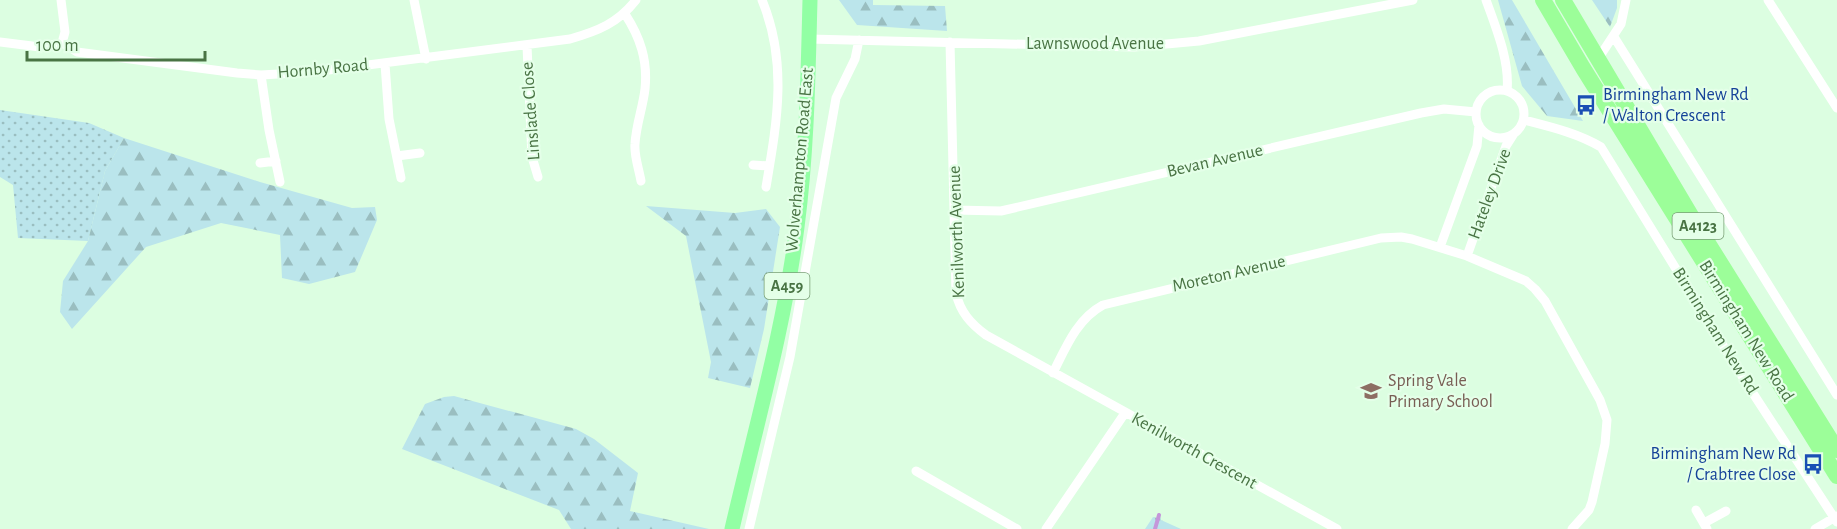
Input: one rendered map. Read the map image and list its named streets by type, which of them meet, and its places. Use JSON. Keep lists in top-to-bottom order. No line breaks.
{"streets":{"highway":["A4123","Birmingham New Road"],"main road":["Wolverhampton Road East","A459"],"street":["Lawnswood Avenue","Hornby Road","Linslade Close","Bevan Avenue","Hateley Drive","Kenilworth Avenue","Moreton Avenue","Birmingham New Rd","Kenilworth Crescent"]},"crossings":[["Lawnswood Avenue","Wolverhampton Road East"],["Lawnswood Avenue","Kenilworth Avenue"],["Hornby Road","Linslade Close"],["Bevan Avenue","Hateley Drive"],["Bevan Avenue","Kenilworth Avenue"],["Bevan Avenue","Birmingham New Rd"],["Hateley Drive","Moreton Avenue"],["Hateley Drive","Birmingham New Rd"],["Kenilworth Avenue","Moreton Avenue"],["Kenilworth Avenue","Kenilworth Crescent"],["Moreton Avenue","Kenilworth Crescent"]],"places":{"bus stop":["Birmingham New Rd / Walton Crescent","Birmingham New Rd / Crabtree Close"],"school or university":["Spring Vale Primary School"]},"scale_bar":"100 m"}
